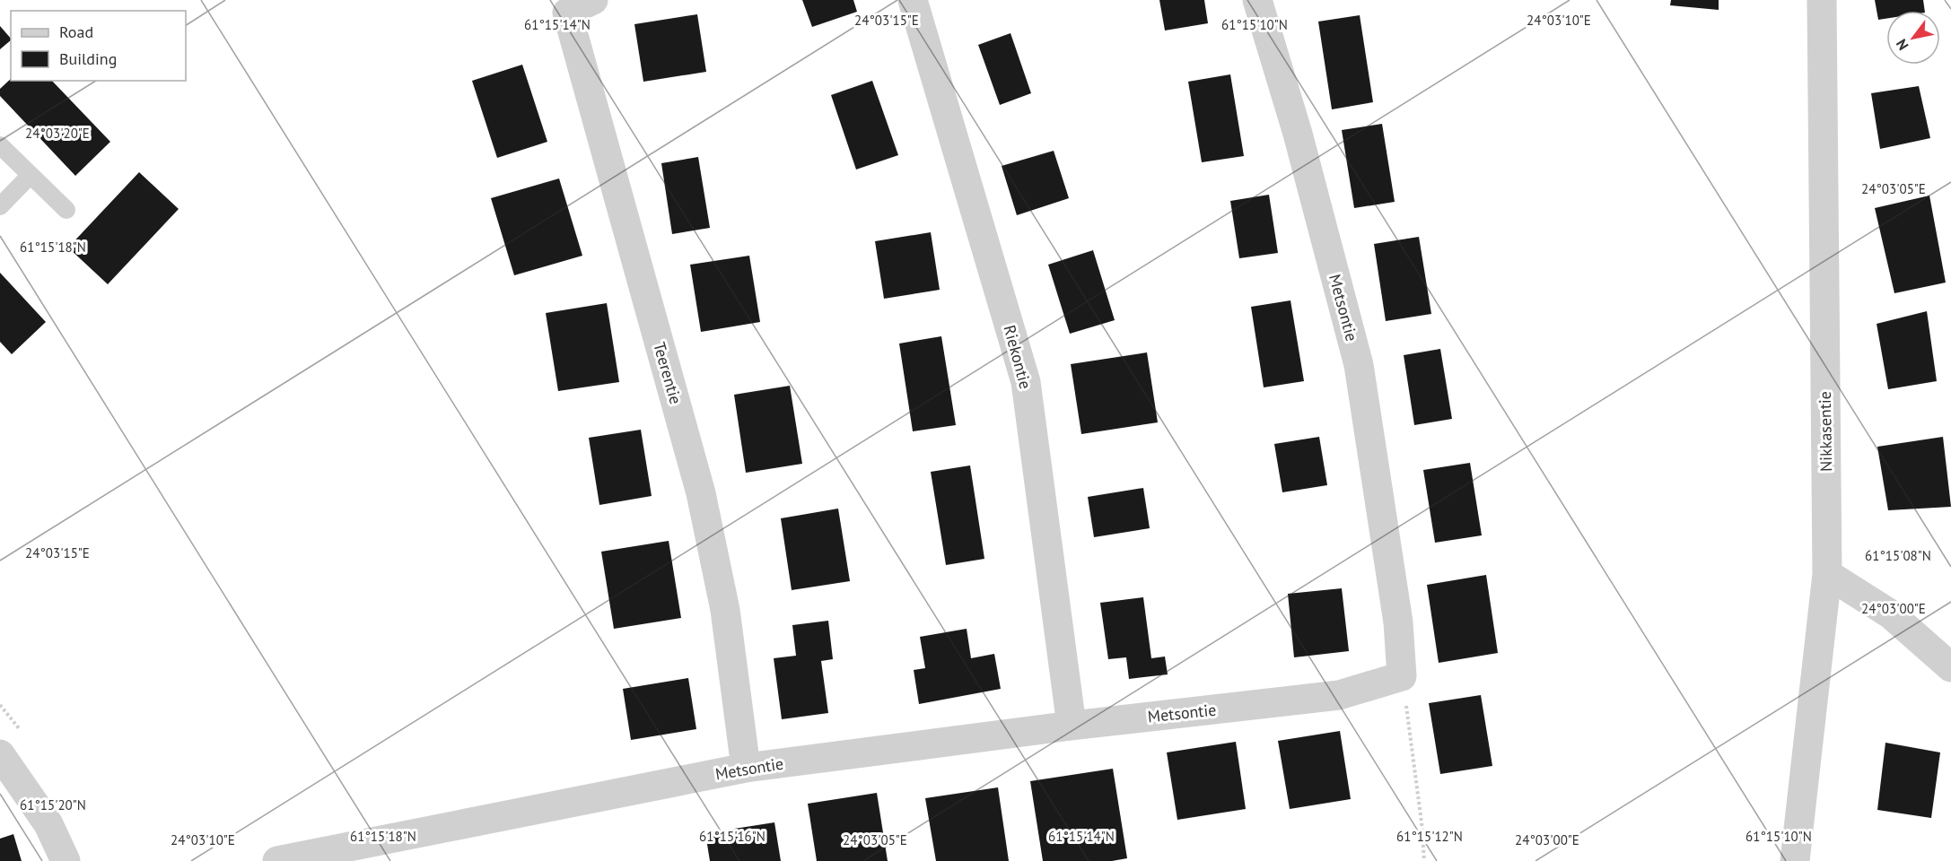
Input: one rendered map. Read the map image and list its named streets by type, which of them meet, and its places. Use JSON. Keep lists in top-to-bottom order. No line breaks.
{"streets":{"street":["Metsontie","Riekontie","Teerentie","Nikkasentie"]},"crossings":[["Metsontie","Riekontie"],["Metsontie","Teerentie"]],"legend":["Road","Building"],"north":"bottom left","coordinates":["24°03'15\"E","24°03'10\"E","61°15'14\"N","61°15'10\"N","24°03'20\"E","24°03'05\"E","61°15'18\"N","61°15'08\"N","24°03'00\"E","61°15'20\"N","61°15'16\"N","61°15'12\"N"]}
